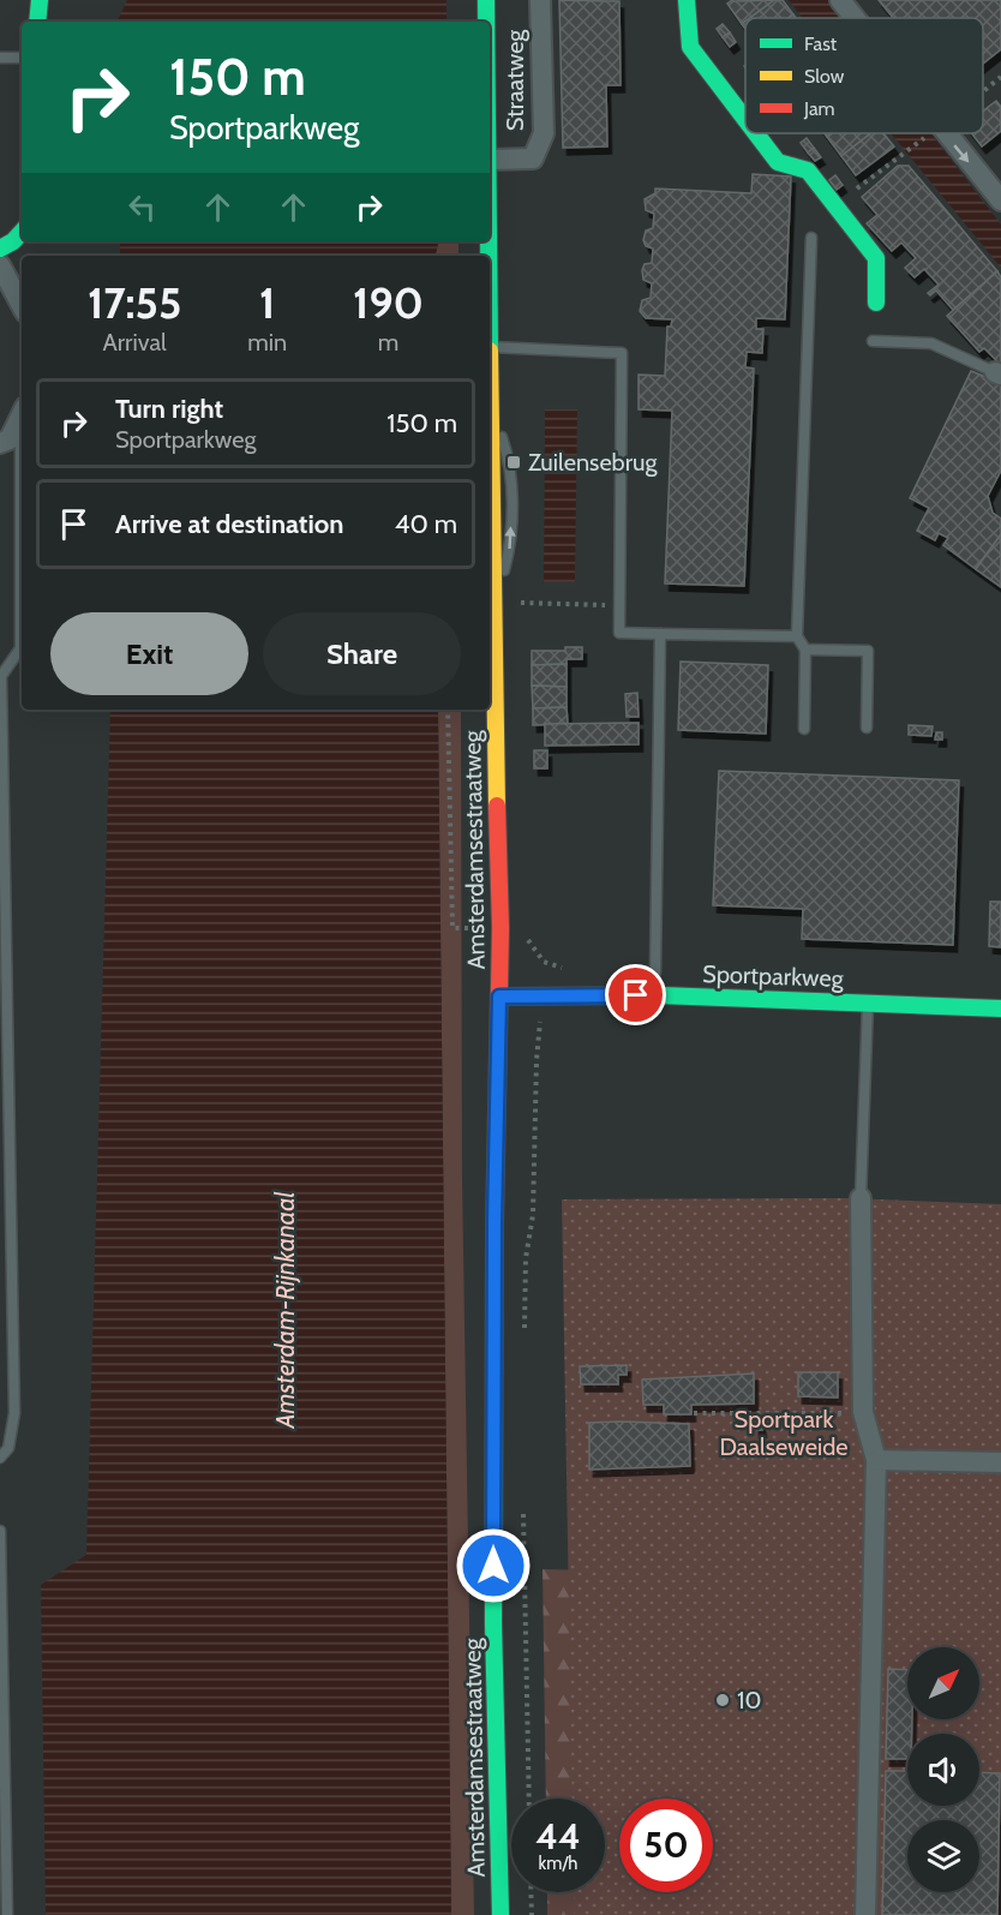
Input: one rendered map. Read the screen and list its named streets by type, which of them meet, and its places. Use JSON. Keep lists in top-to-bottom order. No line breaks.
{"streets":{"main road":["Straatweg","Amsterdamsestraatweg","Sportparkweg"]},"crossings":[["Straatweg","Amsterdamsestraatweg"],["Amsterdamsestraatweg","Sportparkweg"]],"water":["Amsterdam-Rijnkanaal"],"parks":["Sportpark Daalseweide"],"places":{"transit":["Zuilensebrug"],"other":["10"]},"legend":["Fast","Slow","Jam"],"north":"top right","page":{"turn":["150 m","Sportparkweg"],"eta":["17:55","Arrival","1","min","190","m"],"list":[{"name":"Turn right","note":"Sportparkweg","value":"150 m"},{"name":"Arrive at destination","value":"40 m"}],"buttons":["Exit","Share"],"speed":"44 km/h","limit":"50"}}
